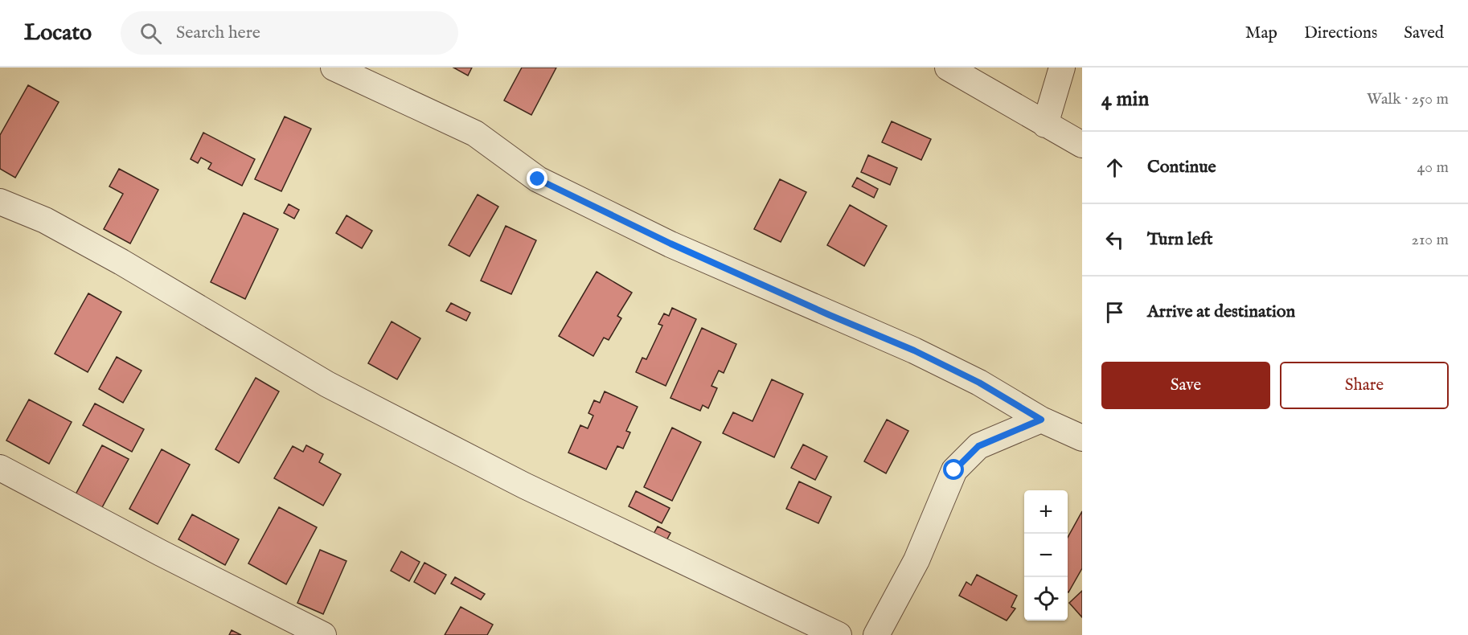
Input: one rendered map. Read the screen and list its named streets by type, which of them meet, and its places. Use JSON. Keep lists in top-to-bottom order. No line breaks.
{"page":{"header":"Locato","search":"Search here","nav":["Map","Directions","Saved"],"heading":["4 min","Walk · 250 m"],"list":[["Continue","40 m"],["Turn left","210 m"],"Arrive at destination"],"buttons":["Save","Share"],"map_buttons":["+","−"]}}
